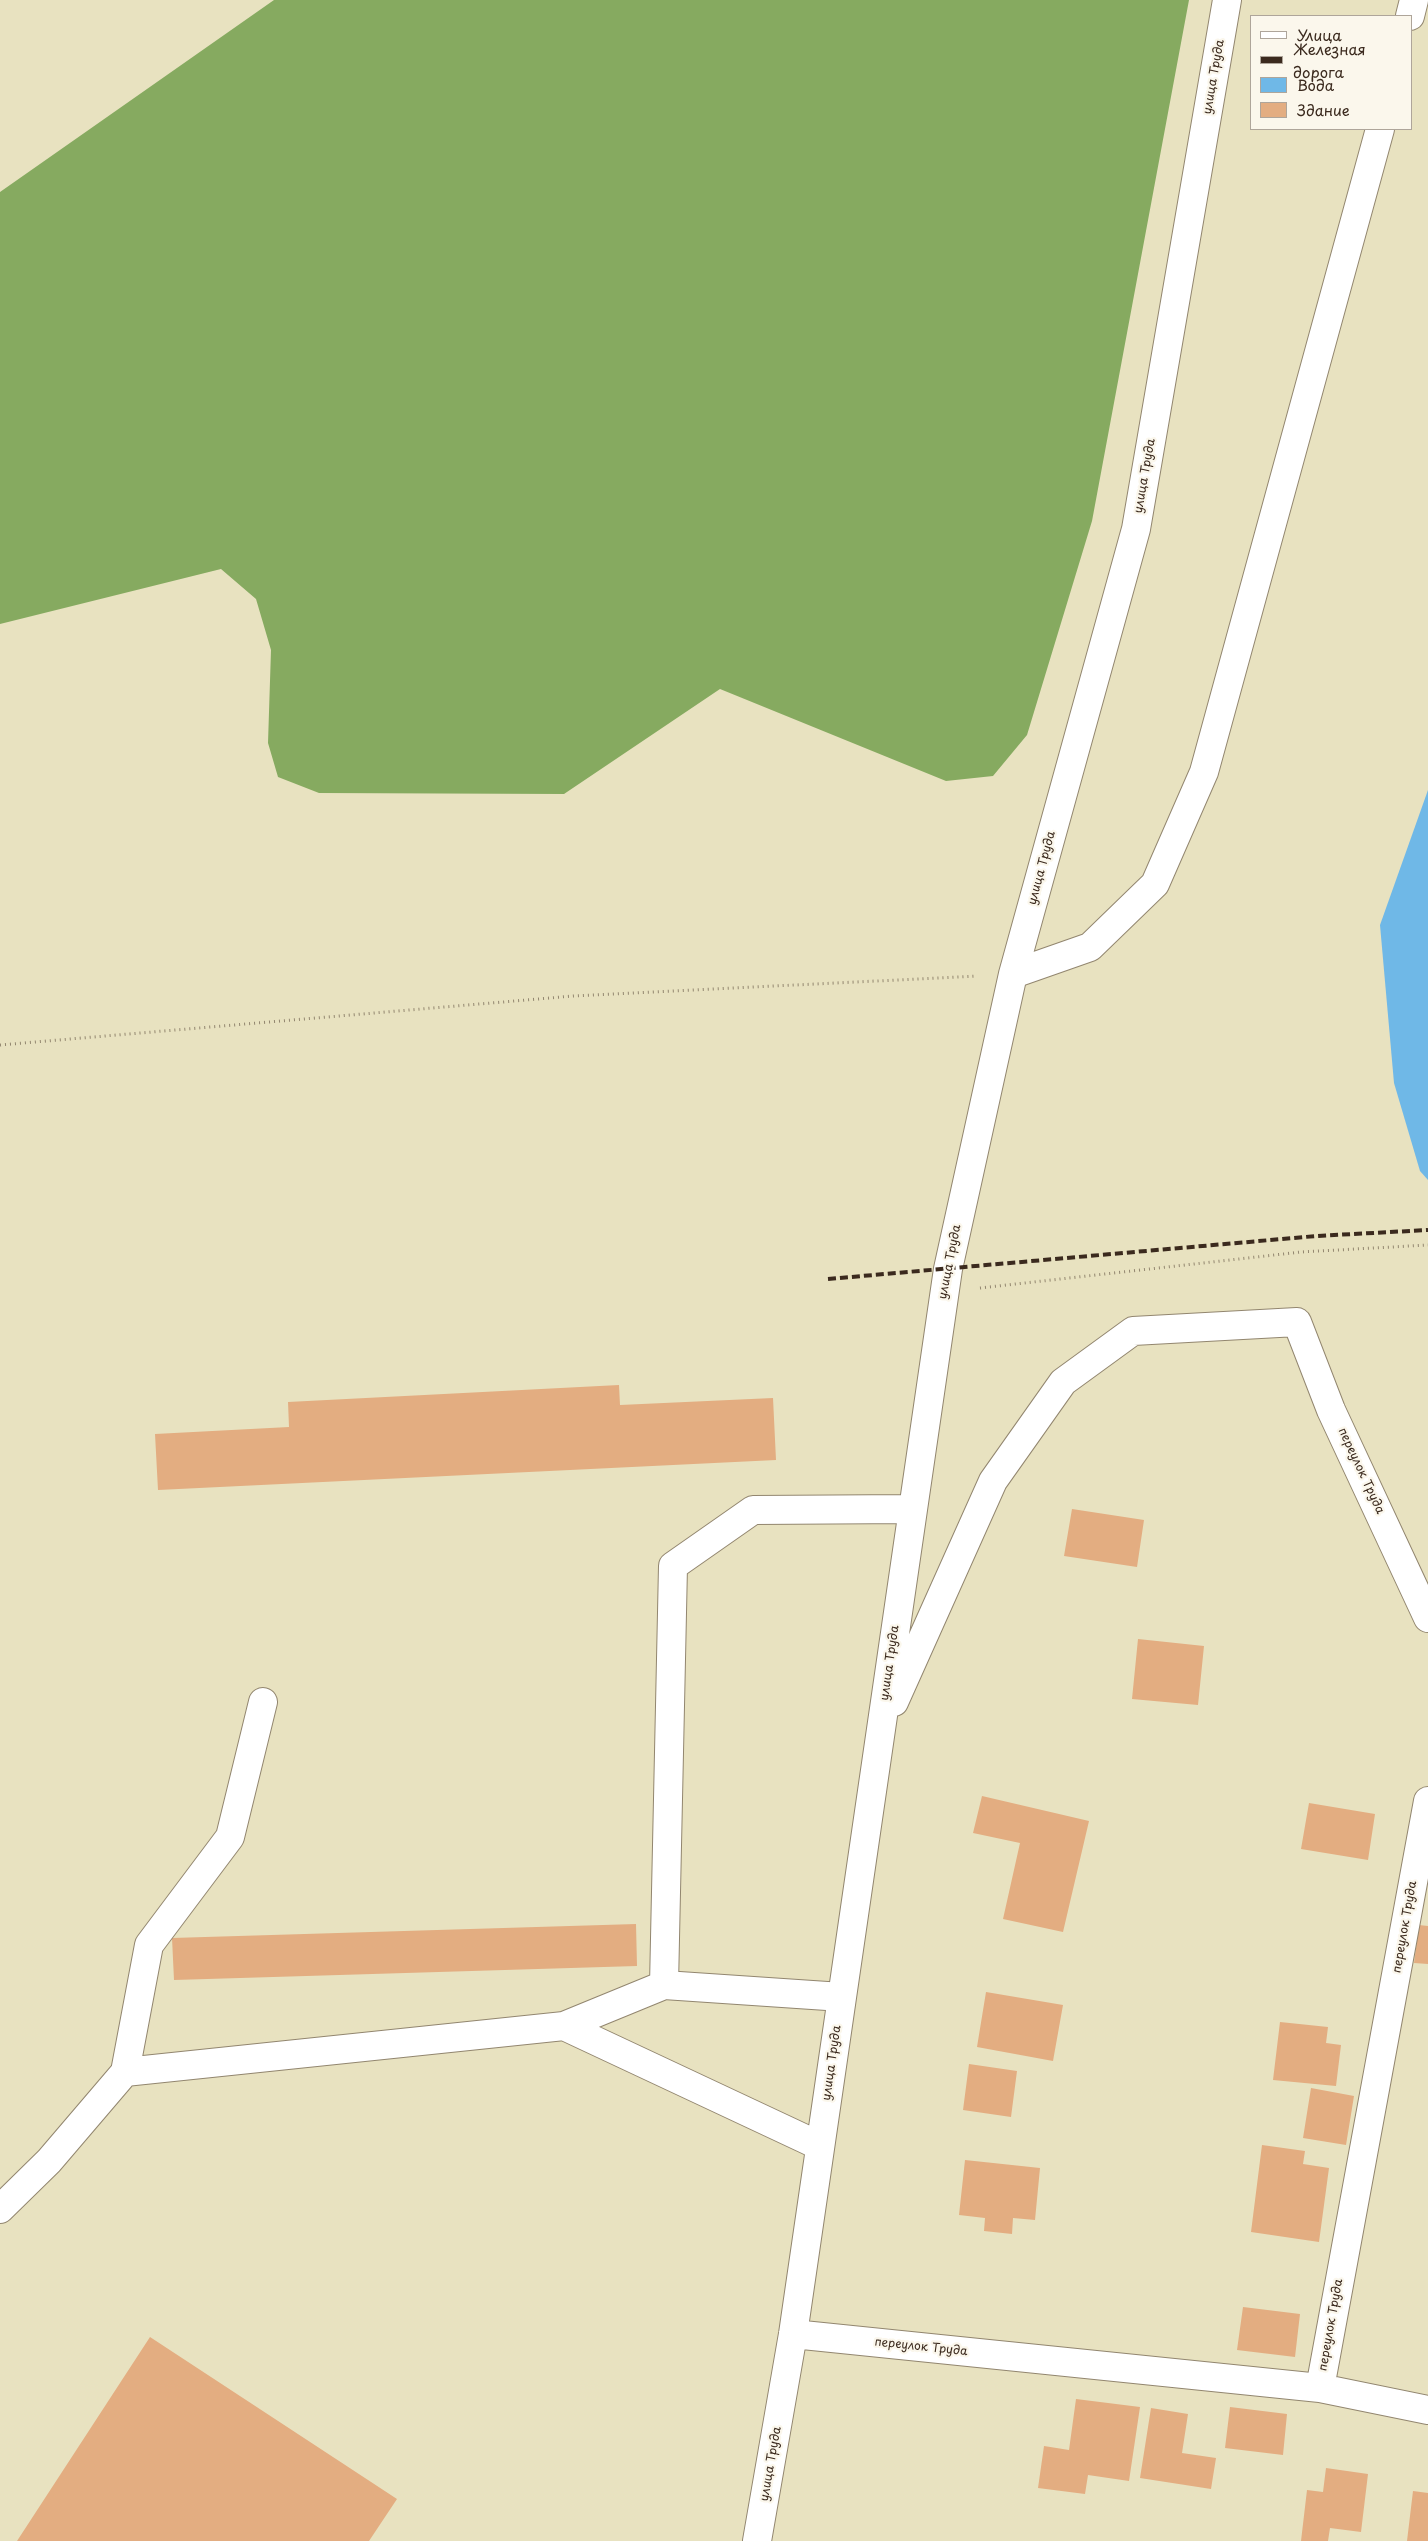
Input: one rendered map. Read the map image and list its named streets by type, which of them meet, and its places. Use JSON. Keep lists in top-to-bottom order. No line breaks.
{"streets":{"street":["улица Труда","переулок Труда"]},"crossings":[["улица Труда","переулок Труда"]],"legend":["Улица","Железная дорога","Вода","Здание"]}
